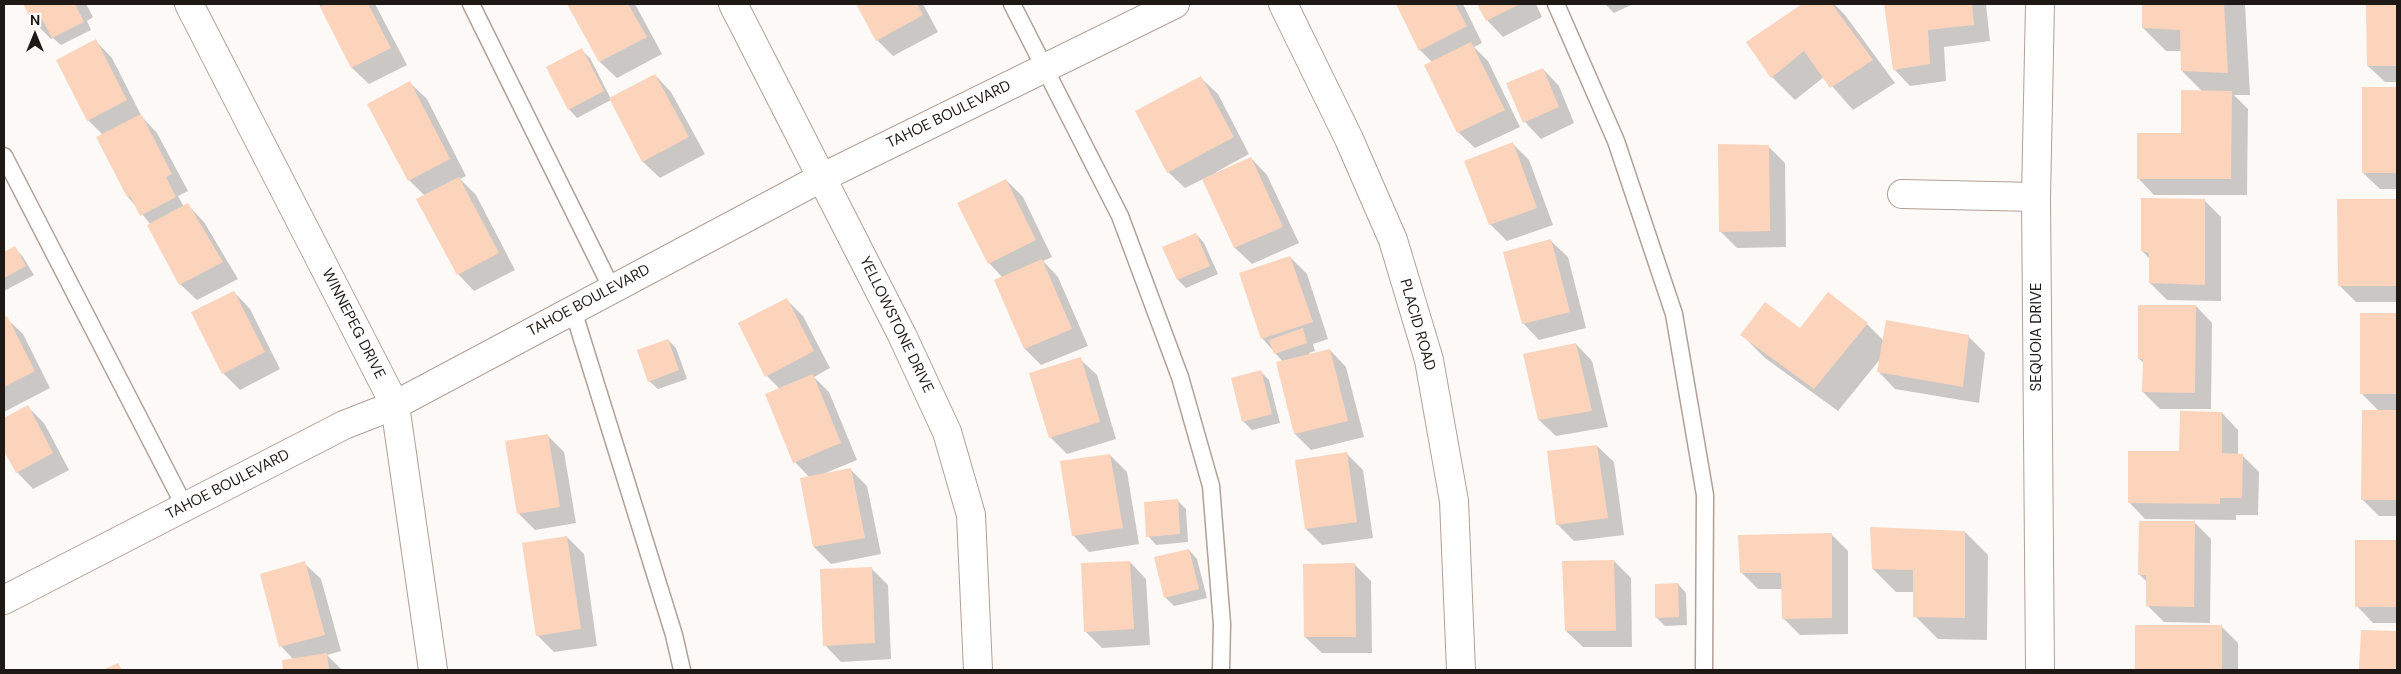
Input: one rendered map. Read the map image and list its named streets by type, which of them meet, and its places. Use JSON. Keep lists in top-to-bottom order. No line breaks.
{"streets":{"street":["TAHOE BOULEVARD","WINNEPEG DRIVE","YELLOWSTONE DRIVE","PLACID ROAD","SEQUOIA DRIVE"]},"crossings":[["TAHOE BOULEVARD","WINNEPEG DRIVE"],["TAHOE BOULEVARD","YELLOWSTONE DRIVE"]],"north":"top"}
